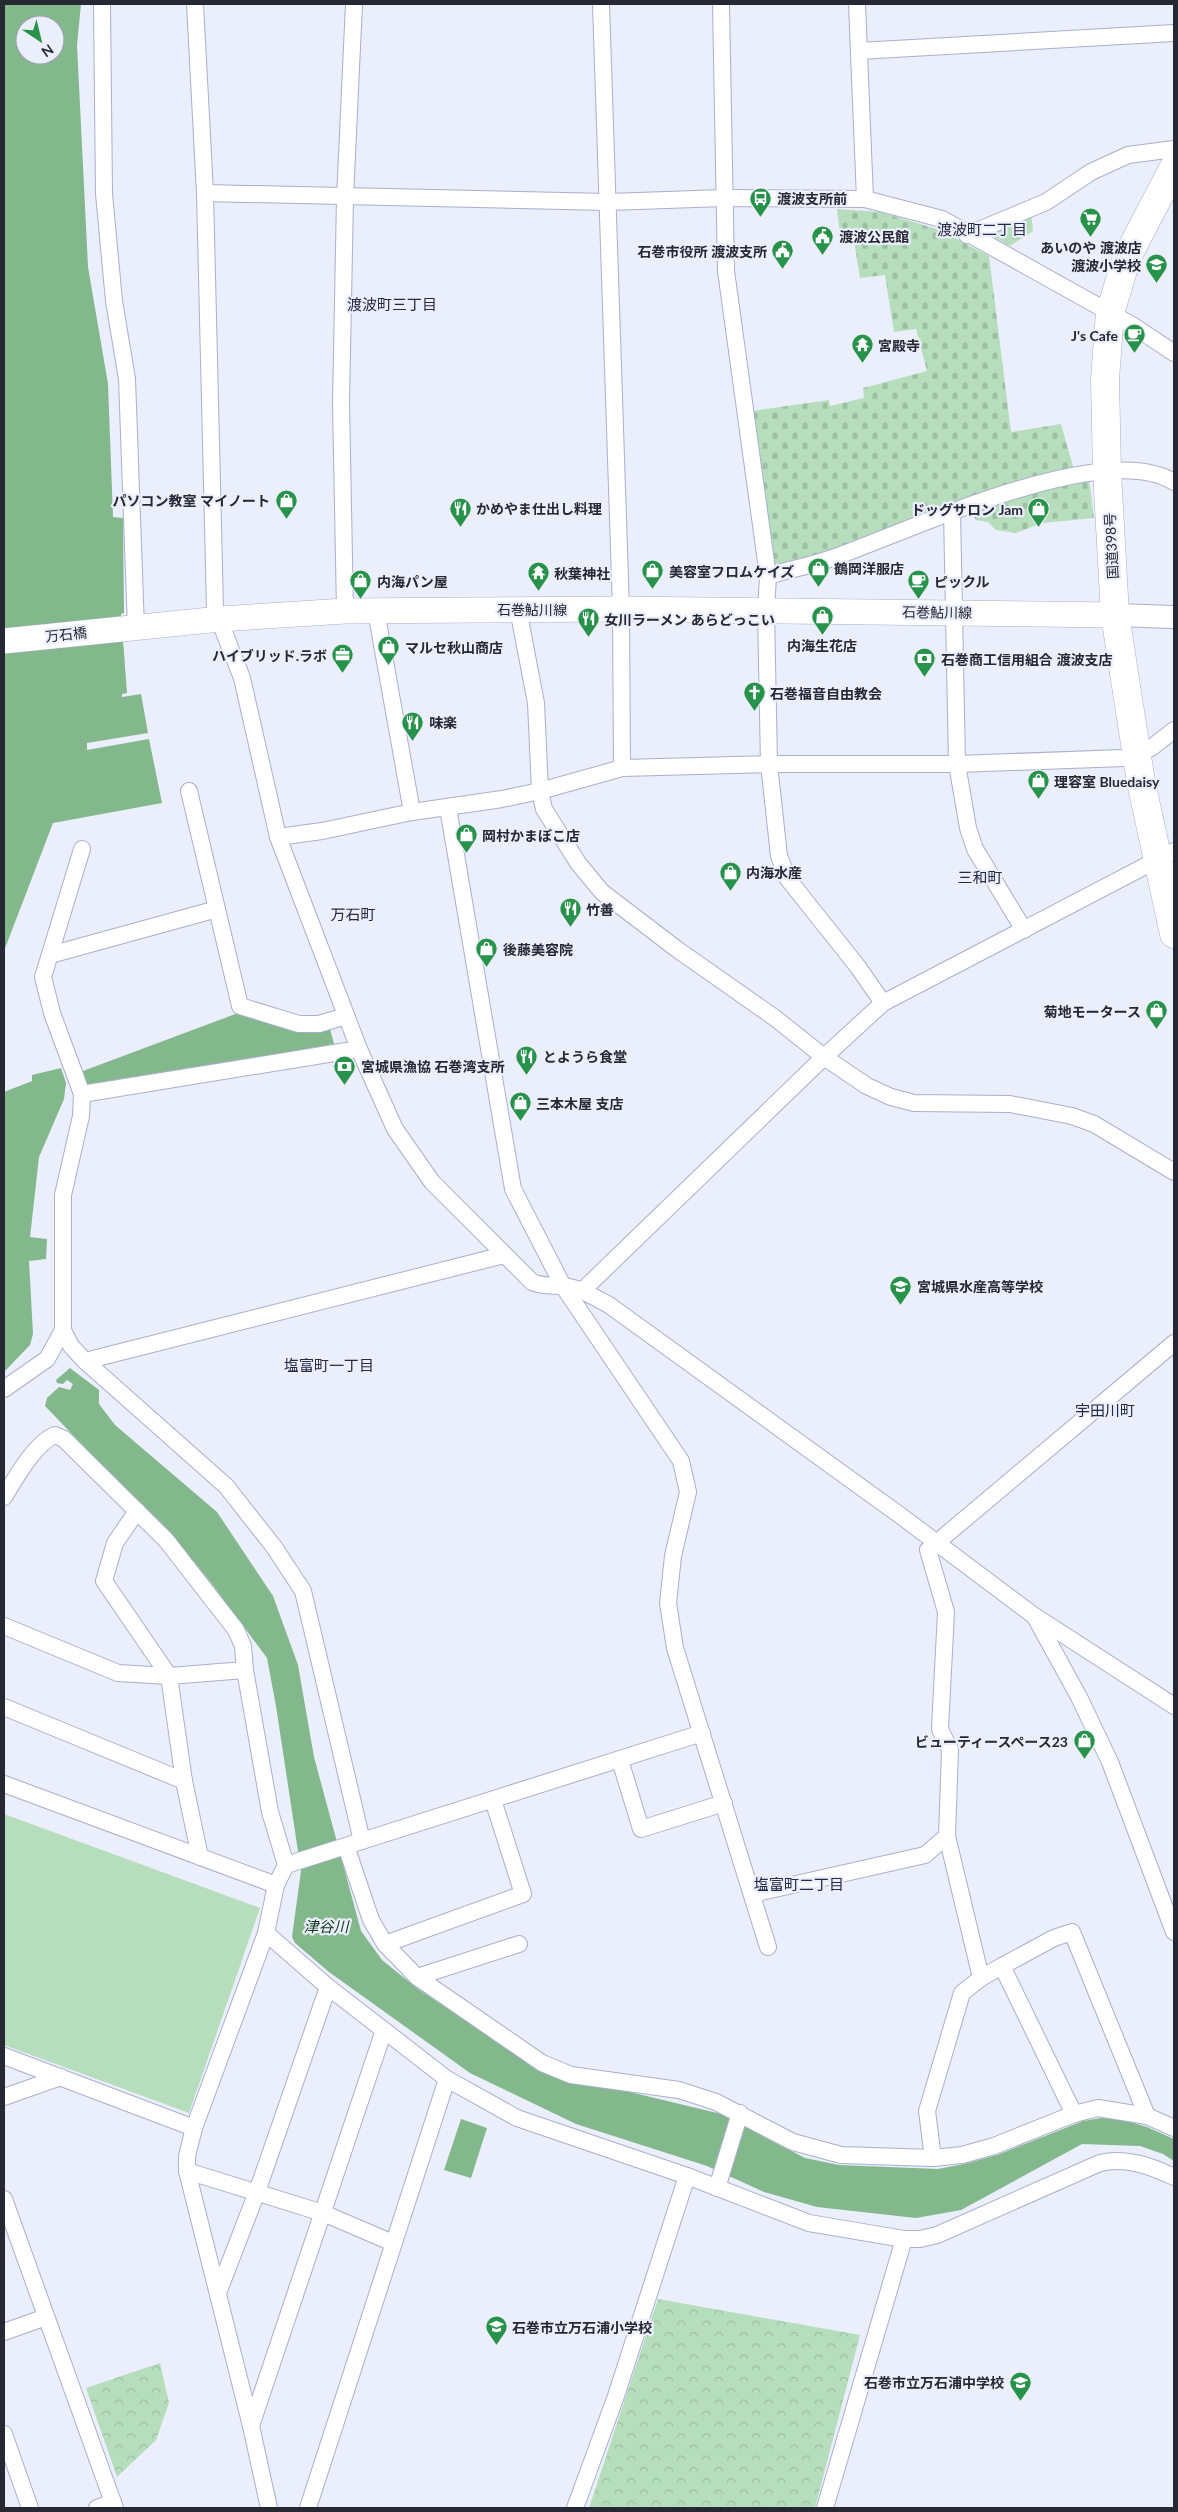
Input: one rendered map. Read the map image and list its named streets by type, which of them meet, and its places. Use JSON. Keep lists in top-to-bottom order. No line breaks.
{"streets":{"highway":["国道398号"],"main road":["石巻鮎川線","万石橋"]},"crossings":[["国道398号","石巻鮎川線"],["石巻鮎川線","万石橋"]],"districts":["渡波町二丁目","渡波町三丁目","三和町","万石町","塩富町一丁目","宇田川町","塩富町二丁目"],"water":["津谷川"],"places":{"bus stop":["渡波支所前"],"supermarket":["あいのや 渡波店"],"public building":["渡波公民館","石巻市役所 渡波支所"],"school or university":["渡波小学校","宮城県水産高等学校","石巻市立万石浦小学校","石巻市立万石浦中学校"],"cafe":["J's Cafe","ピックル"],"temple":["宮殿寺","秋葉神社"],"shop":["パソコン教室 マイノート","ドッグサロン Jam","鶴岡洋服店","美容室フロムケイズ","内海パン屋","内海生花店","マルセ秋山商店","理容室 Bluedaisy","岡村かまぼこ店","内海水産","後藤美容院","菊地モータース","三本木屋 支店","ビューティースペース23"],"restaurant":["かめやま仕出し料理","女川ラーメン あらどっこい","味楽","竹善","とようら食堂"],"office":["ハイブリッド.ラボ"],"bank":["石巻商工信用組合 渡波支店","宮城県漁協 石巻湾支所"],"church":["石巻福音自由教会"]},"north":"bottom right"}
